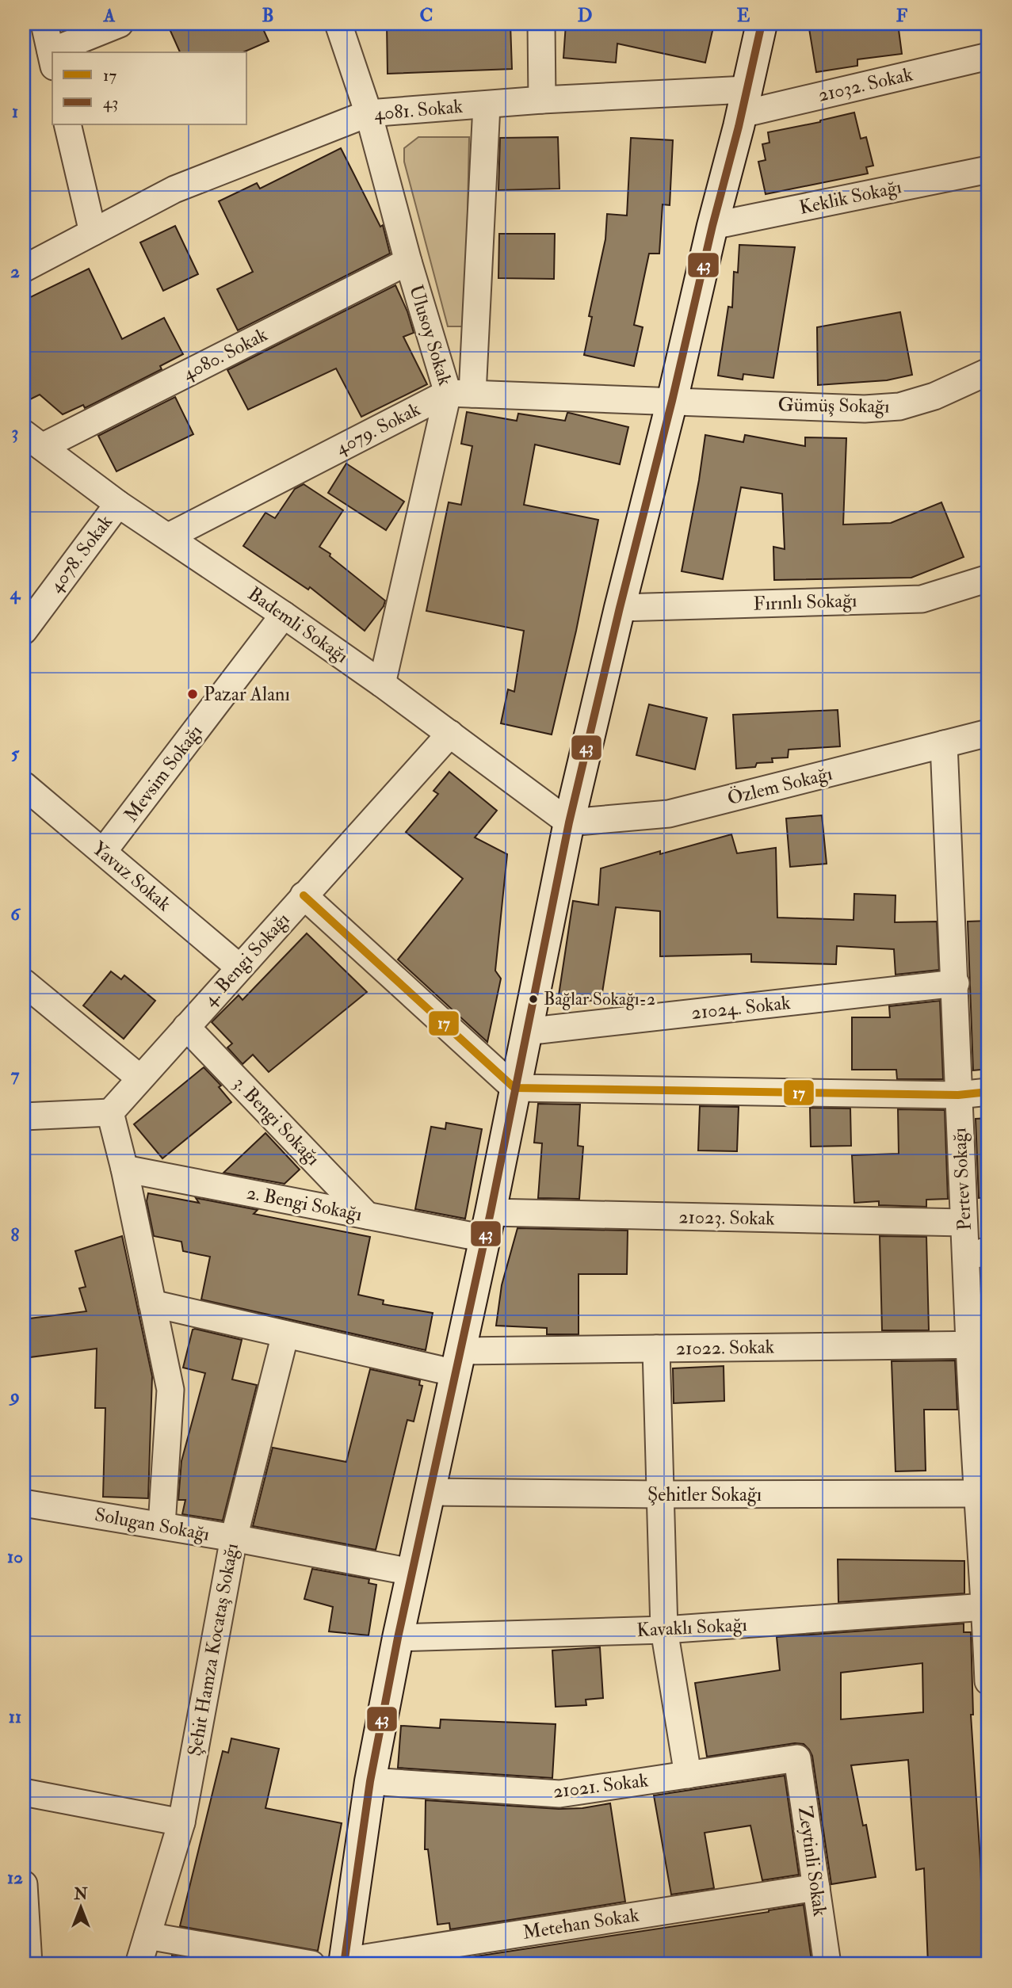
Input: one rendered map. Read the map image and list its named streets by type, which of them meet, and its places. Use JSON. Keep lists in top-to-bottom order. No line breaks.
{"streets":{"street":["21032. Sokak","4081. Sokak","Keklik Sokağı","Ulusoy Sokak","4080. Sokak","Gümüş Sokağı","4079. Sokak","4078. Sokak","Fırınlı Sokağı","Bademli Sokağı","Mevsim Sokağı","Özlem Sokağı","Yavuz Sokak","4. Bengi Sokağı","21024. Sokak","3. Bengi Sokağı","Pertev Sokağı","2. Bengi Sokağı","21023. Sokak","21022. Sokak","Şehitler Sokağı","Solugan Sokağı","Kavaklı Sokağı","Şehit Hamza Kocataş Sokağı","21021. Sokak","Zeytinli Sokak","Metehan Sokak"]},"crossings":[["21032. Sokak","4081. Sokak"],["4081. Sokak","Ulusoy Sokak"],["Ulusoy Sokak","4080. Sokak"],["Ulusoy Sokak","4079. Sokak"],["Ulusoy Sokak","Bademli Sokağı"],["4080. Sokak","Bademli Sokağı"],["Gümüş Sokağı","4079. Sokak"],["4079. Sokak","Bademli Sokağı"],["4078. Sokak","Bademli Sokağı"],["Bademli Sokağı","Mevsim Sokağı"],["Bademli Sokağı","Özlem Sokağı"],["Bademli Sokağı","4. Bengi Sokağı"],["Mevsim Sokağı","Yavuz Sokak"],["Özlem Sokağı","Pertev Sokağı"],["Yavuz Sokak","4. Bengi Sokağı"],["4. Bengi Sokağı","3. Bengi Sokağı"],["21024. Sokak","Pertev Sokağı"],["3. Bengi Sokağı","2. Bengi Sokağı"],["Pertev Sokağı","21023. Sokak"],["Pertev Sokağı","21022. Sokak"],["Pertev Sokağı","Şehitler Sokağı"],["Pertev Sokağı","Kavaklı Sokağı"],["2. Bengi Sokağı","21023. Sokak"],["21022. Sokak","Şehit Hamza Kocataş Sokağı"],["Solugan Sokağı","Şehit Hamza Kocataş Sokağı"],["21021. Sokak","Zeytinli Sokak"],["Zeytinli Sokak","Metehan Sokak"]],"places":["Pazar Alanı","Bağlar Sokağı-2"],"lines":["transit line 43","transit line 17"],"legend":["17","43"],"north":"top","grid":{"columns":["A","B","C","D","E","F"],"rows":["1","2","3","4","5","6","7","8","9","10","11","12"]}}
